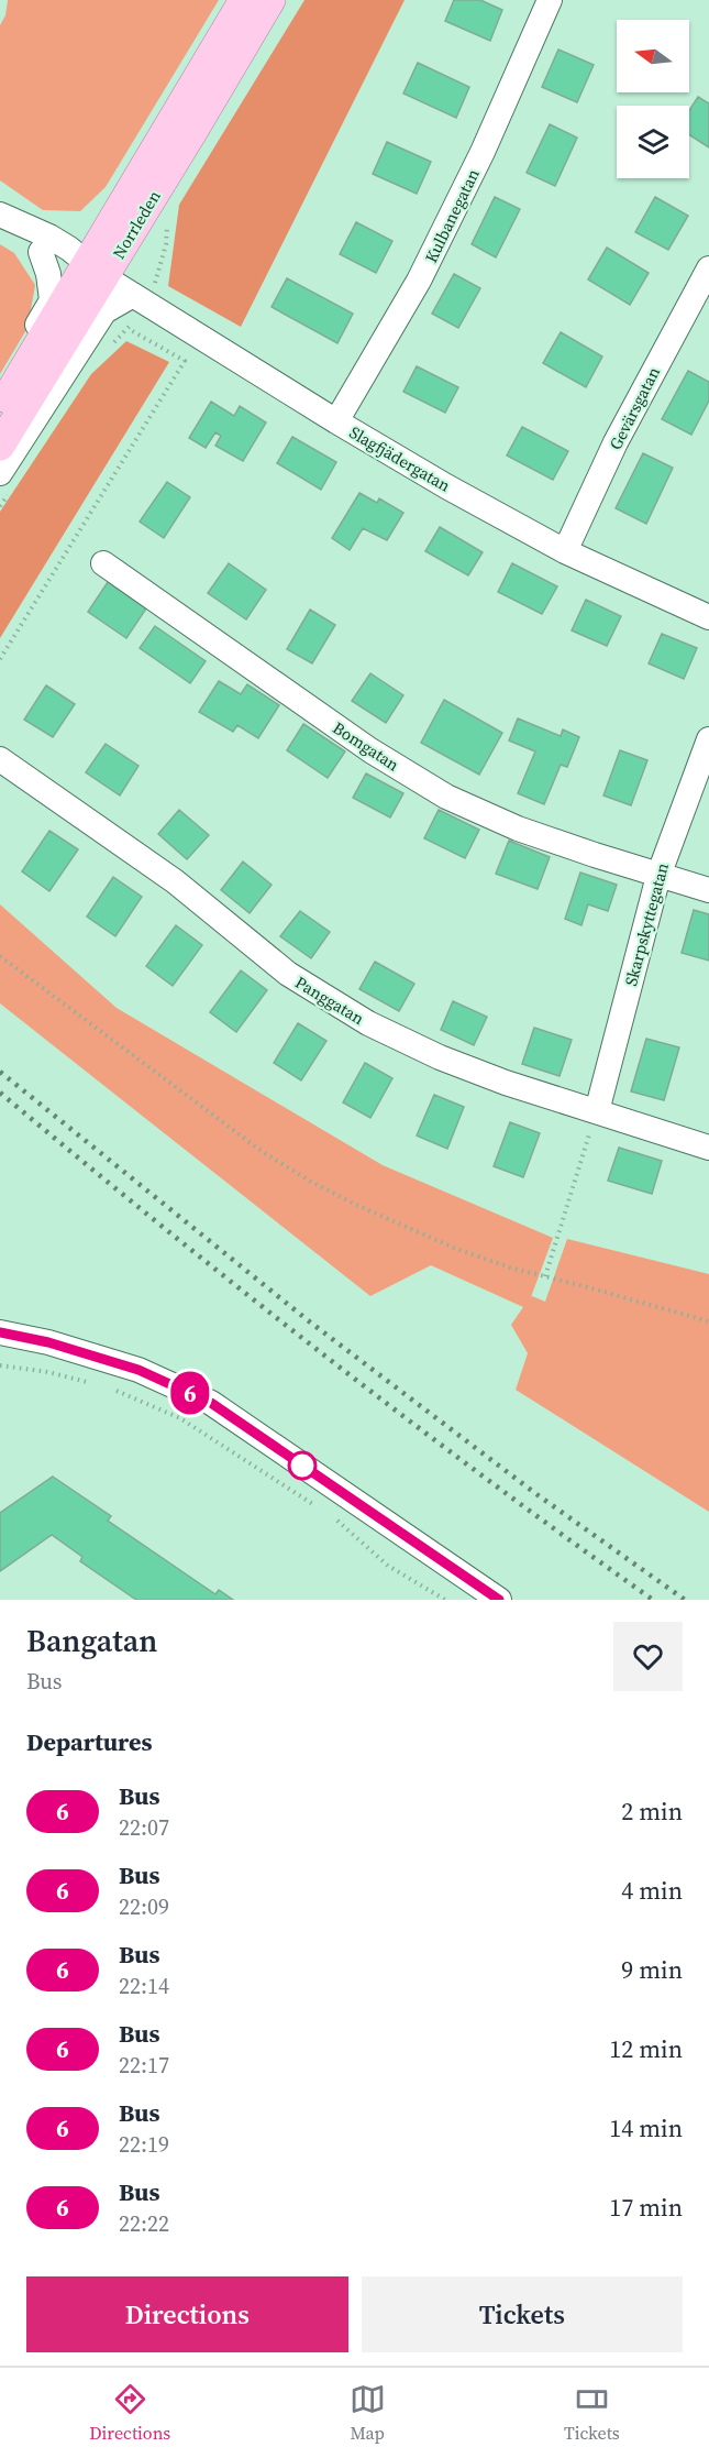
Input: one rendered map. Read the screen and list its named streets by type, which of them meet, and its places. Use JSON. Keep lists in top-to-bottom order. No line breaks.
{"streets":{"main road":["Norrleden"],"street":["Kulbanegatan","Gevärsgatan","Slagfjädergatan","Bomgatan","Skarpskyttegatan","Panggatan"]},"crossings":[["Kulbanegatan","Slagfjädergatan"],["Norrleden","Slagfjädergatan"],["Gevärsgatan","Slagfjädergatan"],["Bomgatan","Skarpskyttegatan"],["Skarpskyttegatan","Panggatan"]],"lines":["bus line 6"],"north":"left","page":{"on_map":"6","heading":[["Bangatan","Bus"],"Departures"],"list":[{"mark":"6","name":"Bus","note":"22:07","value":"2 min"},{"mark":"6","name":"Bus","note":"22:09","value":"4 min"},{"mark":"6","name":"Bus","note":"22:14","value":"9 min"},{"mark":"6","name":"Bus","note":"22:17","value":"12 min"},{"mark":"6","name":"Bus","note":"22:19","value":"14 min"},{"mark":"6","name":"Bus","note":"22:22","value":"17 min"}],"buttons":["Directions","Tickets"],"tabs":["Directions","Map","Tickets"]}}
